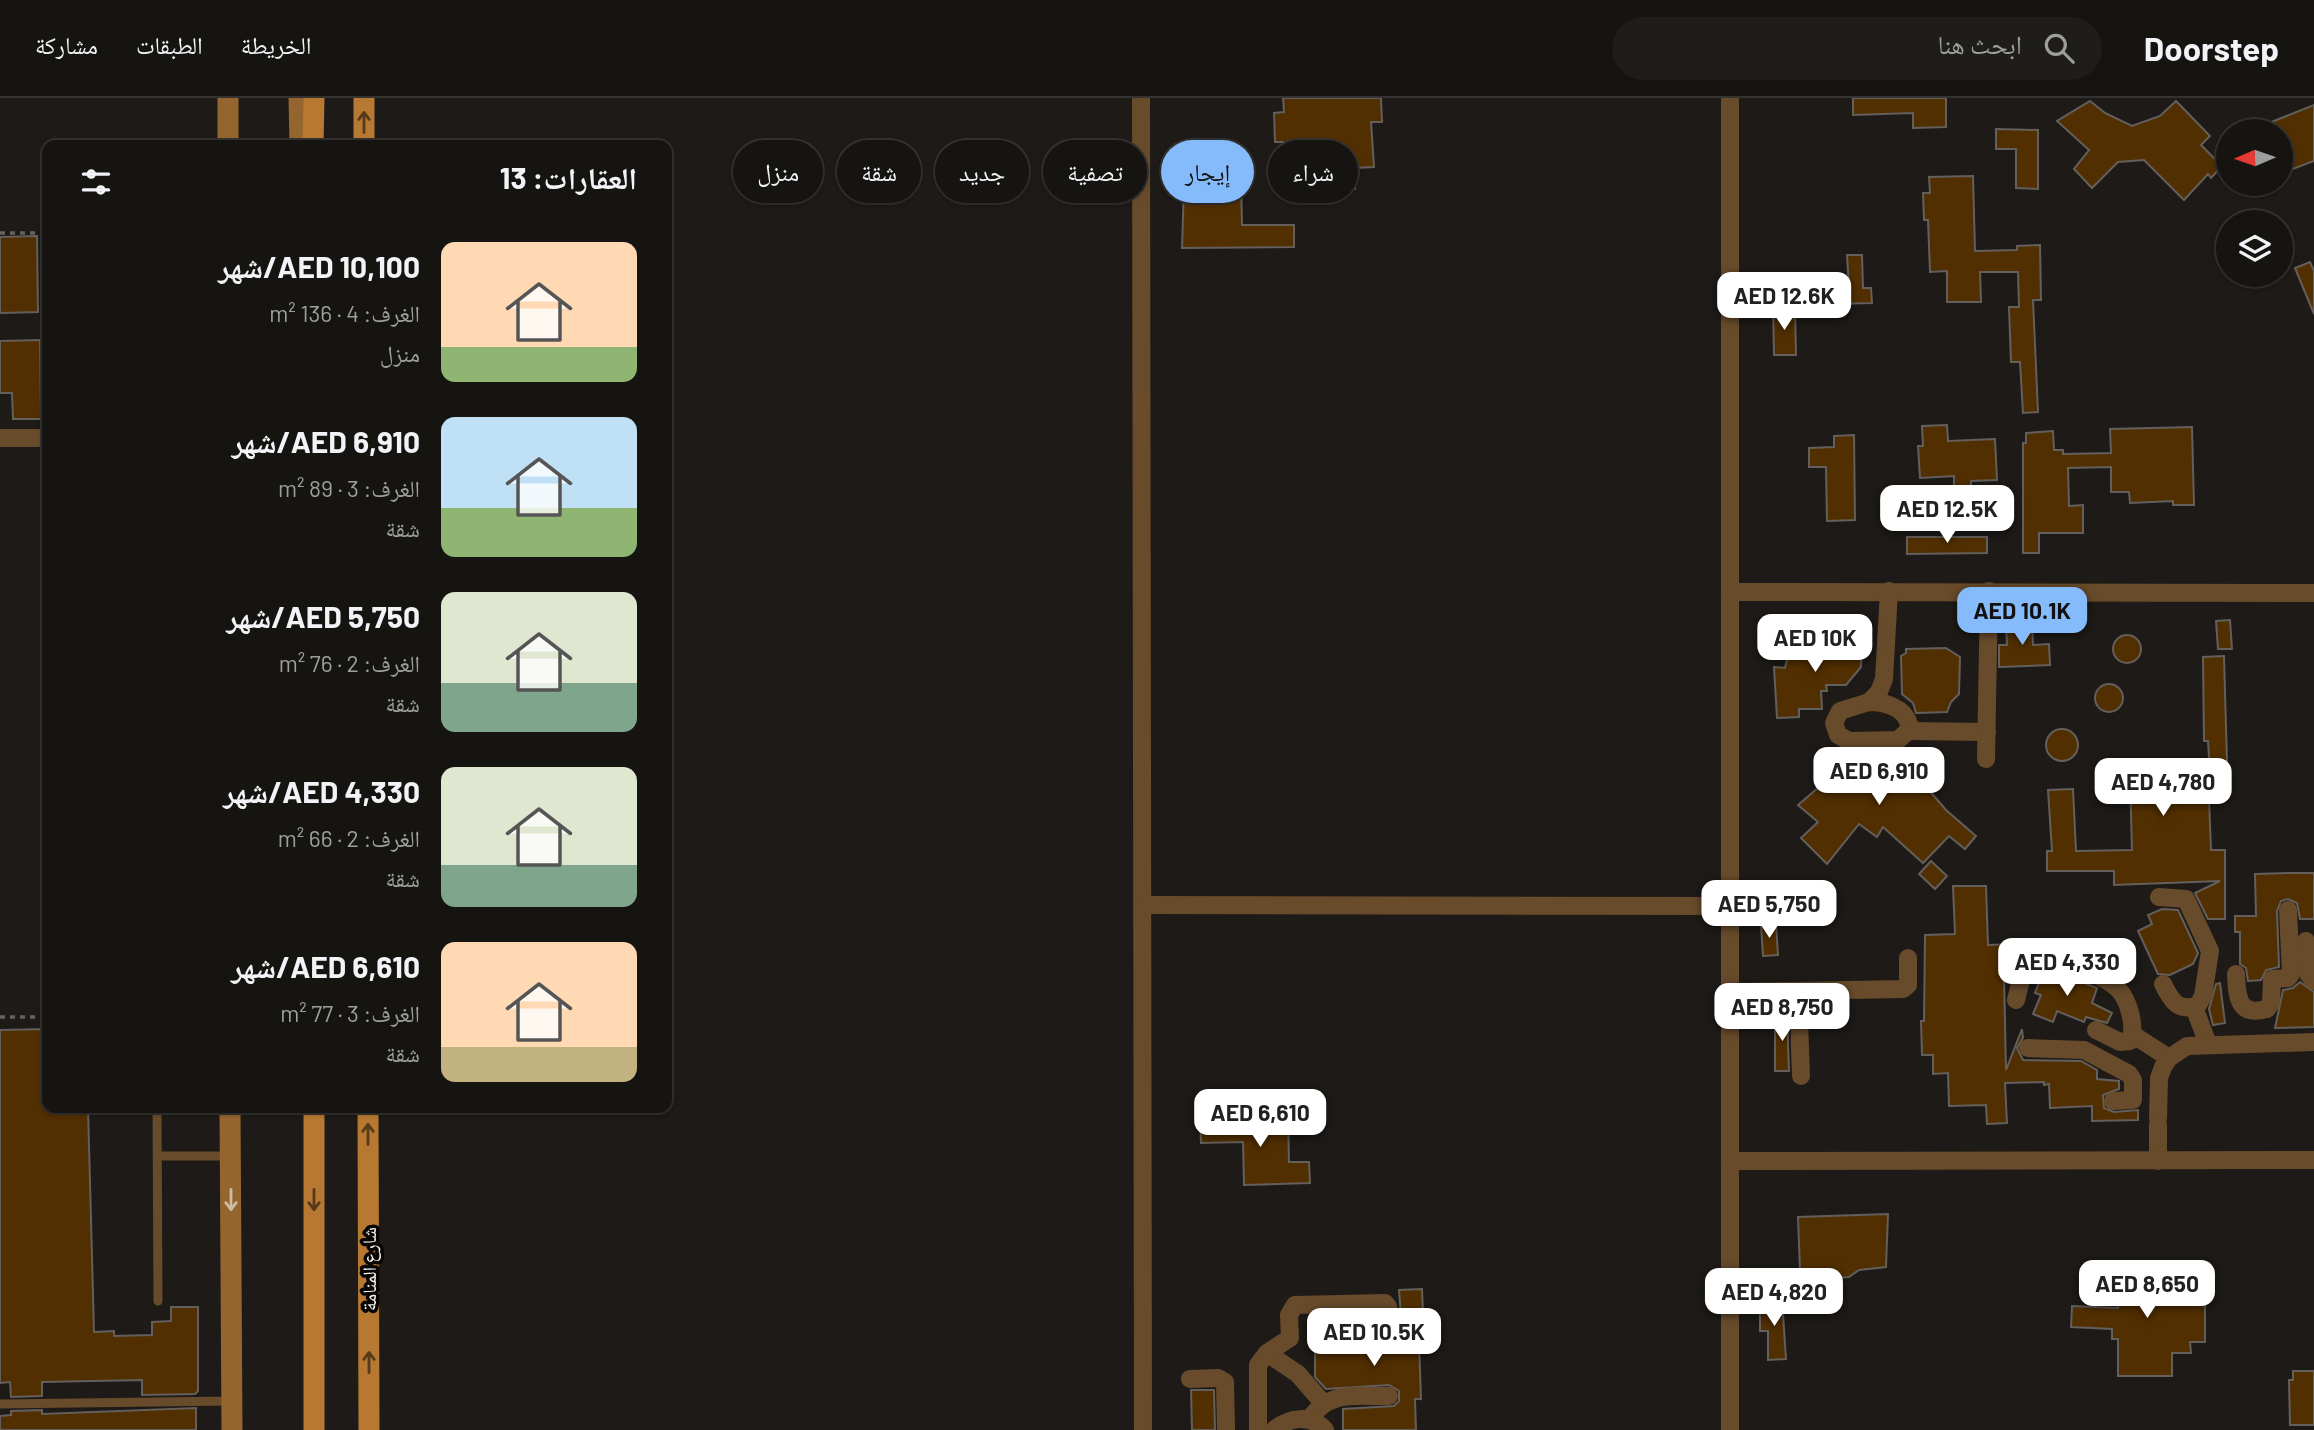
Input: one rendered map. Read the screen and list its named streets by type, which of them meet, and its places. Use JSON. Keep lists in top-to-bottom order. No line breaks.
{"streets":{"main road":["شارع المنامة"]},"north":"left","page":{"header":"Doorstep","search":"ابحث هنا","nav":["الخريطة","الطبقات","مشاركة"],"chip":["شراء","إيجار","تصفية","جديد","شقة","منزل"],"heading":"العقارات: 13","list":[{"name":"AED 10,100/شهر","note":"الغرف: 4 · 136 m² · منزل"},{"name":"AED 6,910/شهر","note":"الغرف: 3 · 89 m² · شقة"},{"name":"AED 5,750/شهر","note":"الغرف: 2 · 76 m² · شقة"},{"name":"AED 4,330/شهر","note":"الغرف: 2 · 66 m² · شقة"},{"name":"AED 6,610/شهر","note":"الغرف: 3 · 77 m² · شقة"}],"price":["AED 12.6K","AED 12.5K","AED 10.1K","AED 10K","AED 6,910","AED 4,780","AED 5,750","AED 4,330","AED 8,750","AED 6,610","AED 8,650","AED 4,820","AED 10.5K"]}}
